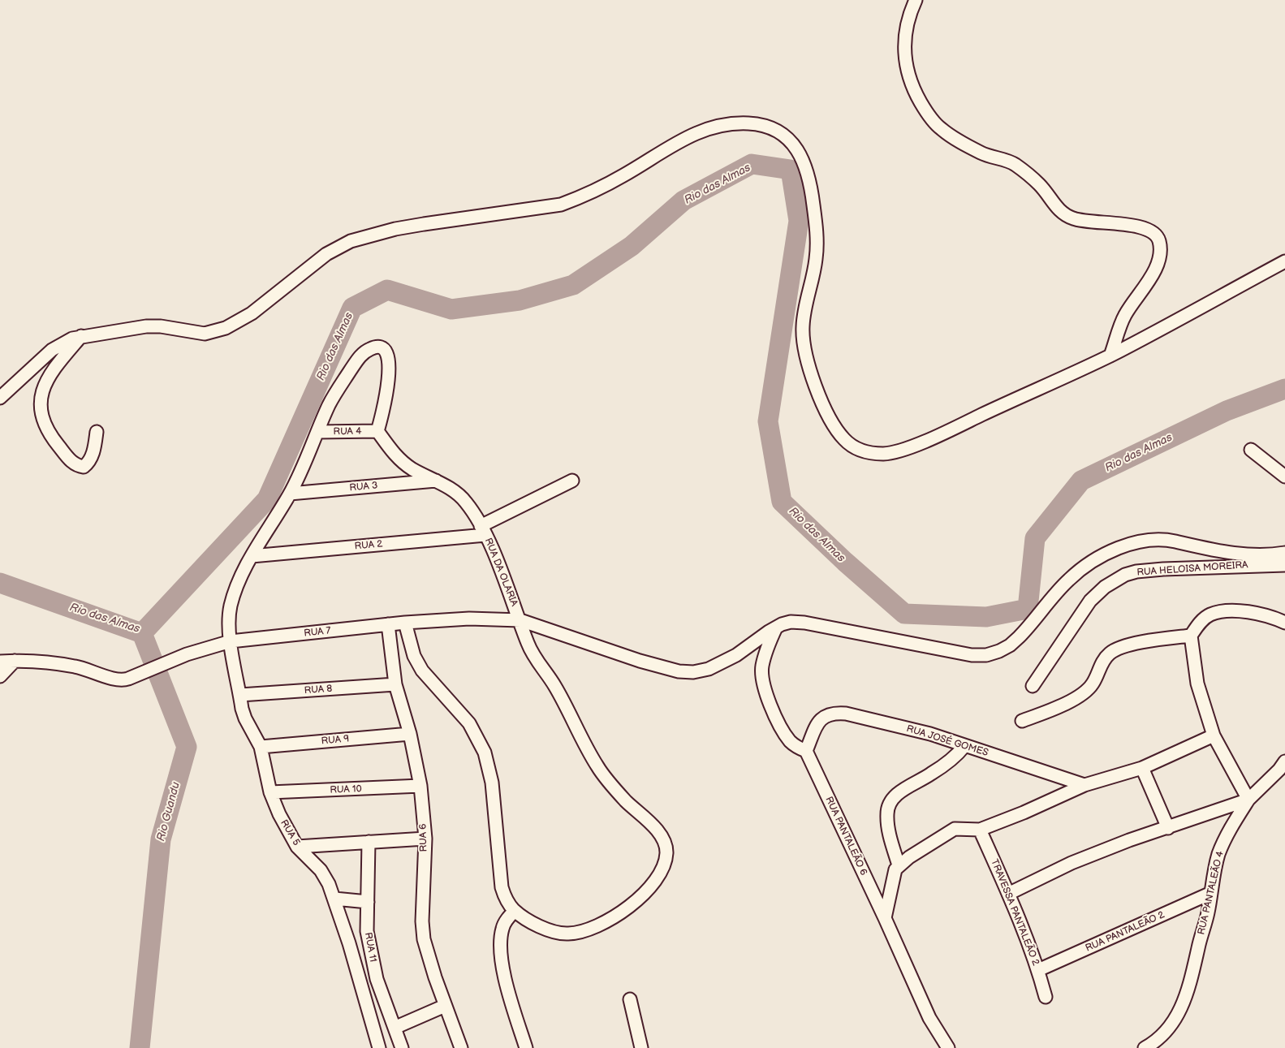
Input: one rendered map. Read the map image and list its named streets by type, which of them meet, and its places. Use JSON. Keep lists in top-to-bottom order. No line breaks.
{"streets":{"street":["RUA 4","RUA 3","RUA 2","RUA HELOISA MOREIRA","RUA DA OLARIA","RUA 7","RUA 8","RUA 9","RUA JOSÉ GOMES","RUA 10","RUA 5","RUA PANTALEÃO 6","RUA 6","RUA PANTALEÃO 4","TRAVESSA PANTALEÃO 2","RUA PANTALEÃO 2","RUA 11"]},"crossings":[["RUA 4","RUA DA OLARIA"],["RUA 3","RUA DA OLARIA"],["RUA 2","RUA DA OLARIA"],["RUA 2","RUA 5"],["RUA DA OLARIA","RUA 7"],["RUA 7","RUA 5"],["RUA 7","RUA PANTALEÃO 6"],["RUA 7","RUA 6"],["RUA 8","RUA 5"],["RUA 8","RUA 6"],["RUA 9","RUA 5"],["RUA 9","RUA 6"],["RUA JOSÉ GOMES","RUA PANTALEÃO 6"],["RUA 10","RUA 5"],["RUA 10","RUA 6"],["RUA PANTALEÃO 4","RUA PANTALEÃO 2"],["TRAVESSA PANTALEÃO 2","RUA PANTALEÃO 2"]],"water":["Rio das Almas","Rio Guandu"]}
